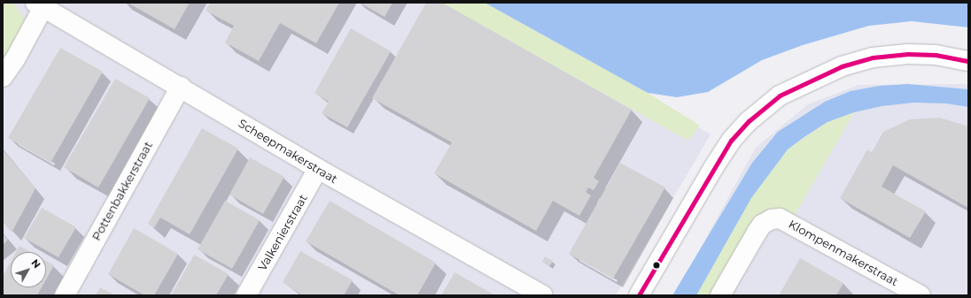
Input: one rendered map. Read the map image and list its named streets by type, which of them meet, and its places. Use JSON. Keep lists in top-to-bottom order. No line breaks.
{"streets":{"street":["Scheepmakerstraat","Pottenbakkerstraat","Valkenierstraat","Klompenmakerstraat"]},"crossings":[["Scheepmakerstraat","Pottenbakkerstraat"],["Scheepmakerstraat","Valkenierstraat"]],"north":"top right"}
